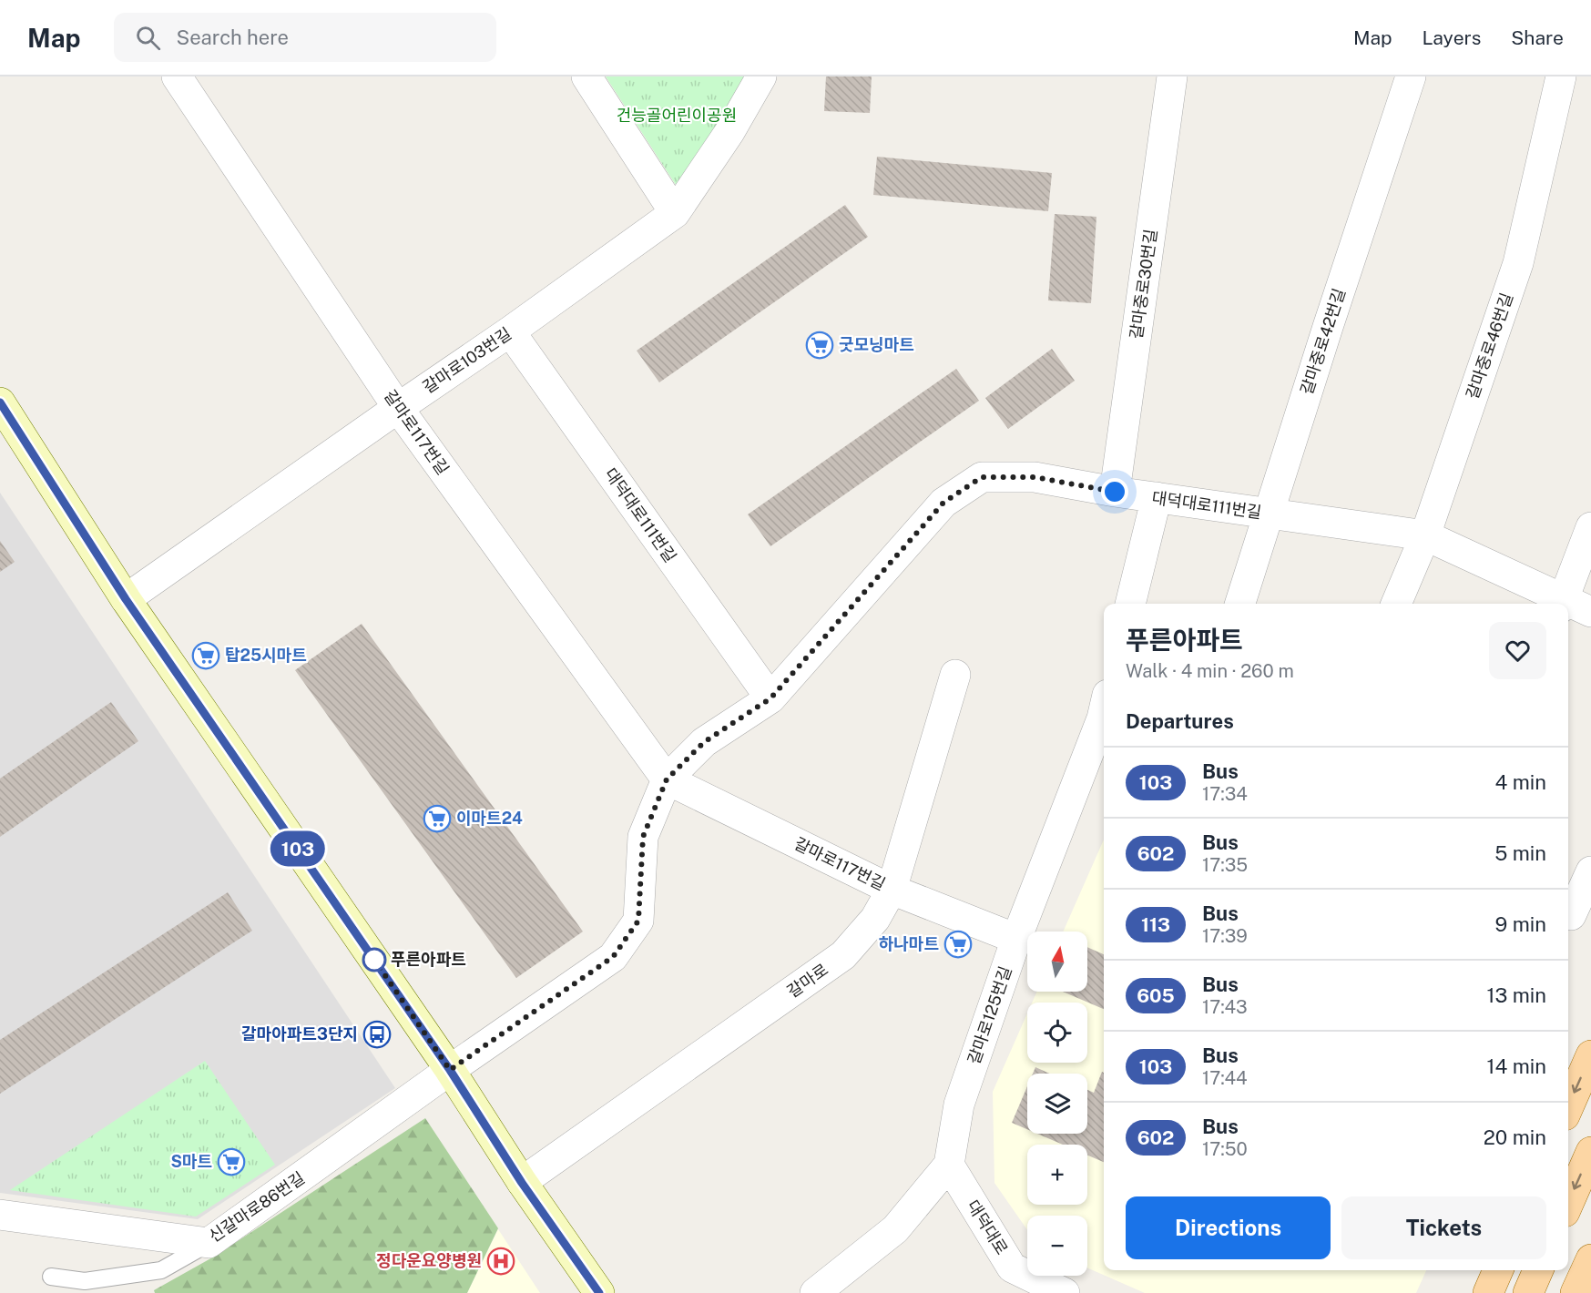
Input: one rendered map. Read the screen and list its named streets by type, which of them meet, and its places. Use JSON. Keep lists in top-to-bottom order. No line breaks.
{"streets":{"street":["갈마중로30번길","갈마중로42번길","갈마중로46번길","갈마로103번길","갈마로117번길","대덕대로111번길","갈마로","갈마로125번길","신갈마로86번길","대덕대로"]},"crossings":[["갈마중로30번길","대덕대로111번길"],["갈마중로42번길","대덕대로111번길"],["갈마중로46번길","대덕대로111번길"],["갈마로103번길","갈마로117번길"],["갈마로103번길","대덕대로111번길"],["갈마로117번길","대덕대로111번길"],["갈마로117번길","갈마로"],["갈마로117번길","갈마로125번길"],["갈마로125번길","대덕대로"]],"parks":["건능골어린이공원"],"places":{"supermarket":["굿모닝마트","탑25시마트","이마트24","하나마트","S마트"],"other":["푸른아파트"],"bus stop":["갈마아파트3단지"],"hospital":["정다운요양병원"]},"lines":["bus line 103"],"north":"top","page":{"header":"Map","search":"Search here","nav":["Map","Layers","Share"],"on_map":"103","heading":[["푸른아파트","Walk · 4 min · 260 m"],"Departures"],"list":[{"mark":"103","name":"Bus","note":"17:34","value":"4 min"},{"mark":"602","name":"Bus","note":"17:35","value":"5 min"},{"mark":"113","name":"Bus","note":"17:39","value":"9 min"},{"mark":"605","name":"Bus","note":"17:43","value":"13 min"},{"mark":"103","name":"Bus","note":"17:44","value":"14 min"},{"mark":"602","name":"Bus","note":"17:50","value":"20 min"}],"map_buttons":["+","−"],"buttons":["Directions","Tickets"]}}
